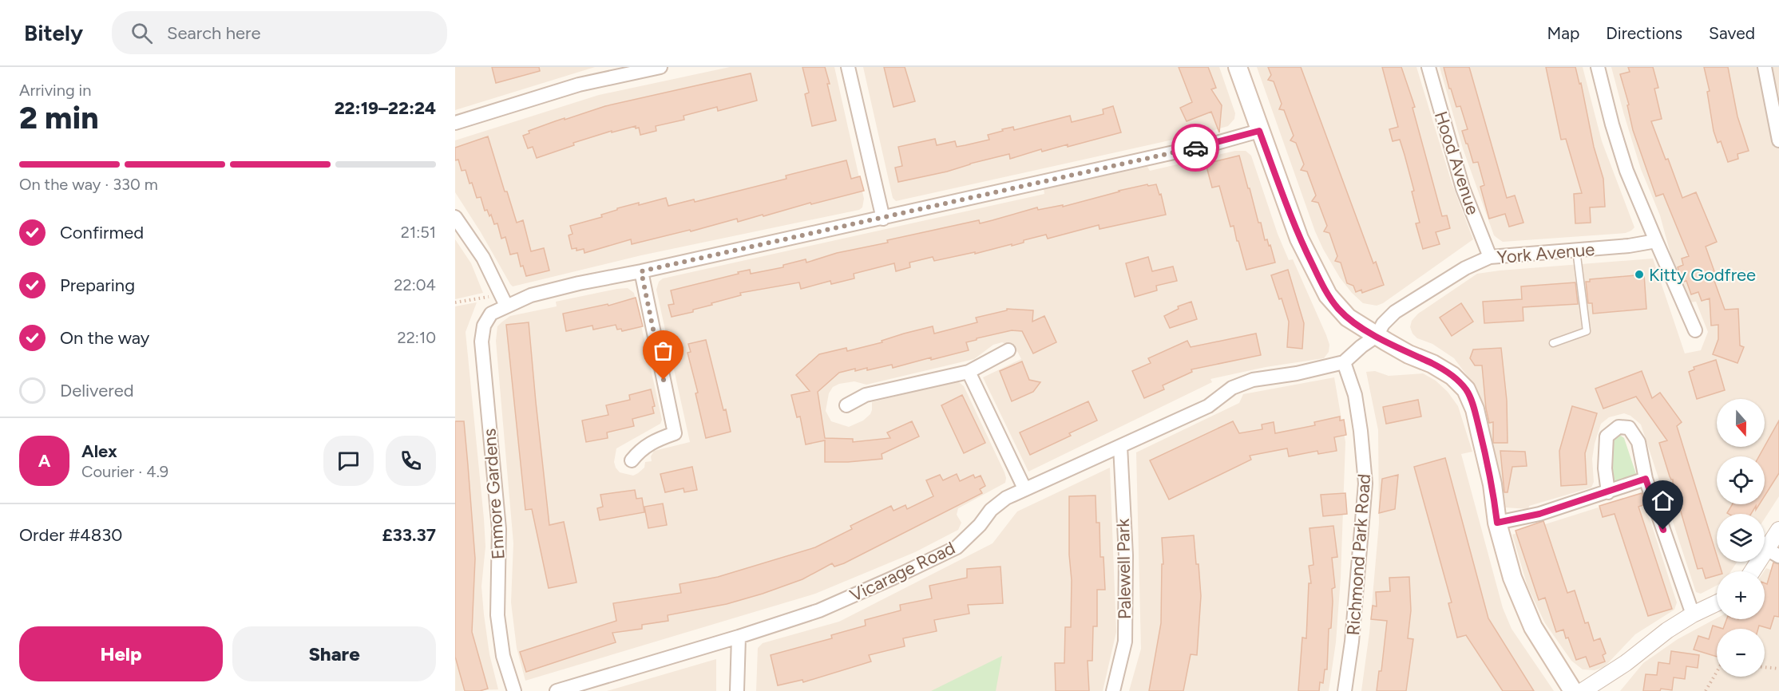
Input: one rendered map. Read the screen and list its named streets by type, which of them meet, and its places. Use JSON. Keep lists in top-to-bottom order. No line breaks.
{"streets":{"street":["Hood Avenue","York Avenue","Enmore Gardens","Richmond Park Road","Palewell Park","Vicarage Road"]},"crossings":[["Hood Avenue","York Avenue"],["York Avenue","Vicarage Road"],["Richmond Park Road","Vicarage Road"],["Palewell Park","Vicarage Road"]],"places":["Kitty Godfree"],"north":"bottom","page":{"header":"Bitely","search":"Search here","nav":["Map","Directions","Saved"],"heading":["2 min","Arriving in","22:19–22:24"],"panel":["Alex","Courier · 4.9","Order #4830","£33.37"],"bar":"On the way · 330 m","list":[["Confirmed","21:51"],["Preparing","22:04"],["On the way","22:10"],"Delivered"],"map_buttons":["+","−"],"round":"A","buttons":["Help","Share"]}}
